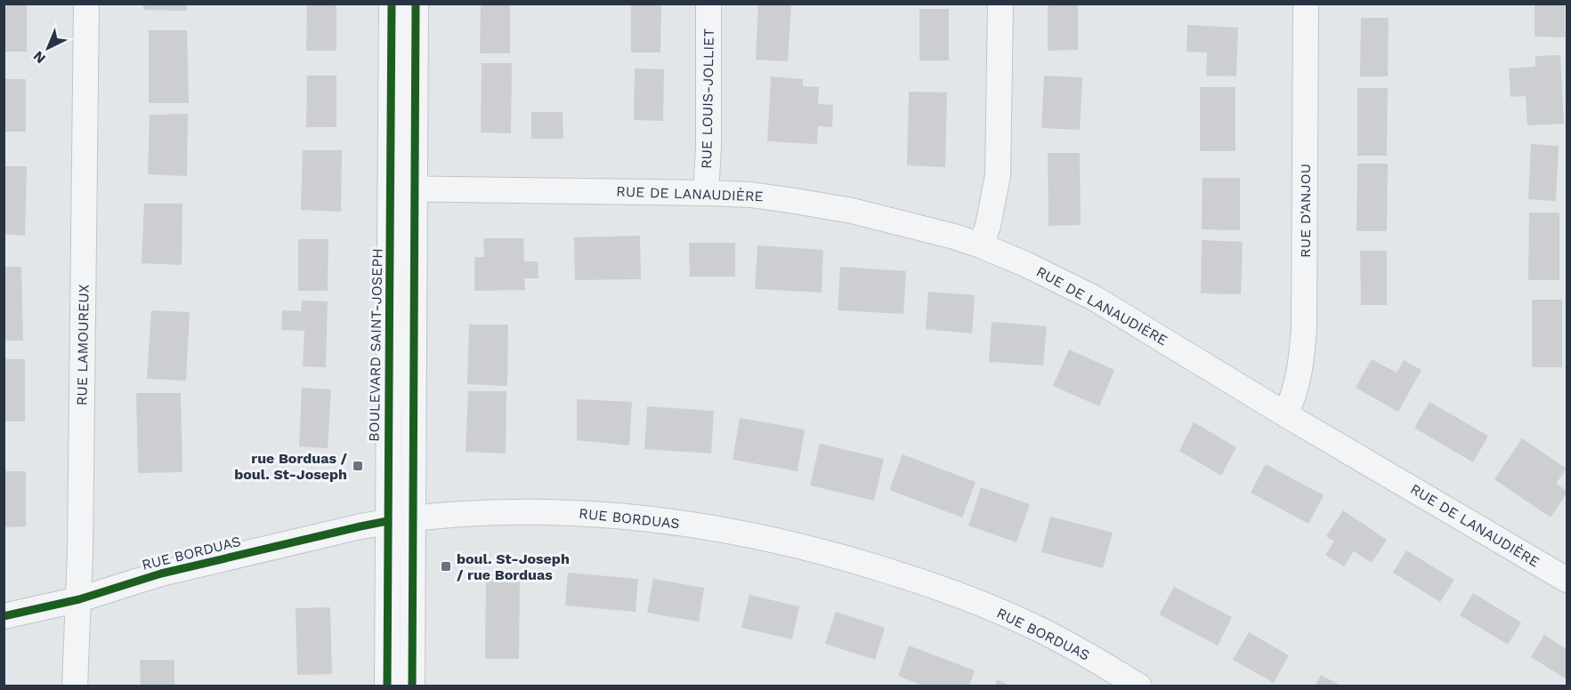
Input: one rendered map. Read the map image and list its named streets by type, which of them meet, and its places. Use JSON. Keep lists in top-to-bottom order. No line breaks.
{"streets":{"street":["RUE LOUIS-JOLLIET","RUE DE LANAUDIÈRE","RUE D'ANJOU","RUE LAMOUREUX","BOULEVARD SAINT-JOSEPH","RUE BORDUAS"]},"crossings":[["RUE LOUIS-JOLLIET","RUE DE LANAUDIÈRE"],["RUE DE LANAUDIÈRE","RUE D'ANJOU"],["RUE DE LANAUDIÈRE","BOULEVARD SAINT-JOSEPH"],["RUE LAMOUREUX","RUE BORDUAS"],["BOULEVARD SAINT-JOSEPH","RUE BORDUAS"]],"places":{"transit":["rue Borduas / boul. St-Joseph","boul. St-Joseph / rue Borduas"]},"north":"bottom left"}
